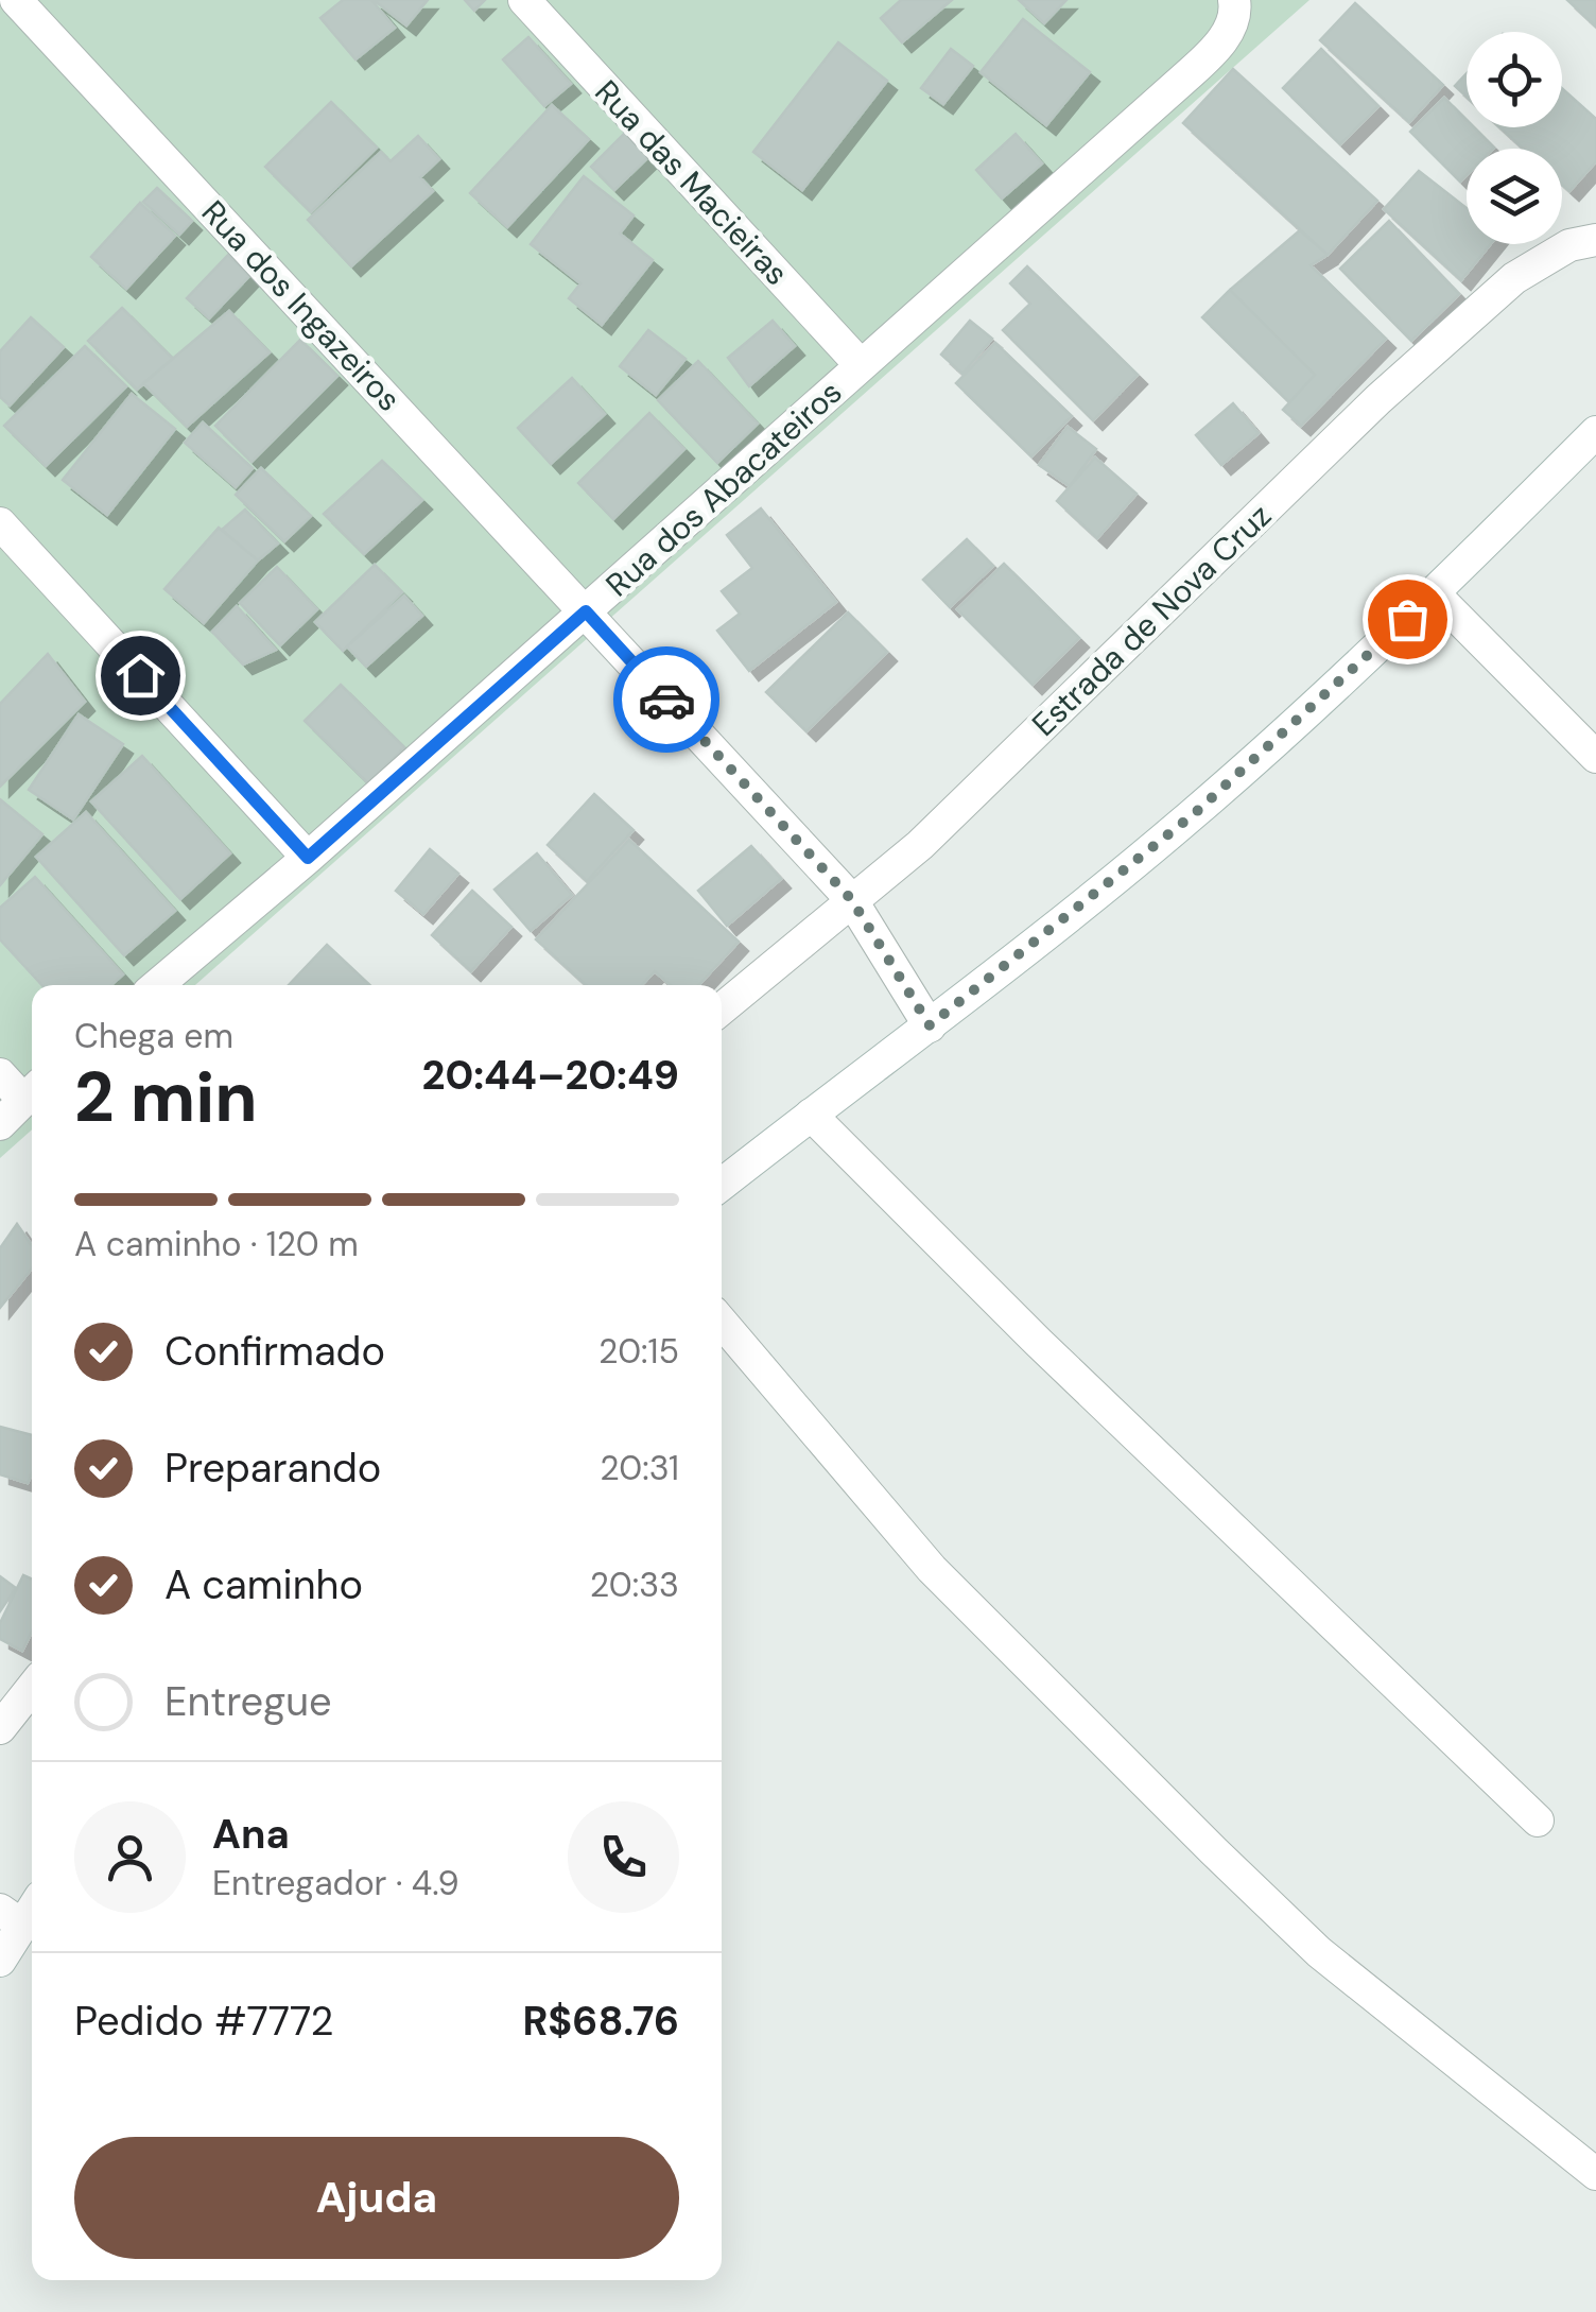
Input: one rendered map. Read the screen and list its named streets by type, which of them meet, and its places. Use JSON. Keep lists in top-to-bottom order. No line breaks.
{"streets":{"street":["Rua das Macieiras","Rua dos Ingazeiros","Rua dos Abacateiros","Estrada de Nova Cruz"]},"crossings":[["Rua das Macieiras","Rua dos Abacateiros"],["Rua dos Ingazeiros","Rua dos Abacateiros"],["Rua dos Ingazeiros","Estrada de Nova Cruz"]],"page":{"heading":["2 min","Chega em","20:44–20:49"],"panel":["Ana","Entregador · 4.9","Pedido #7772","R$68.76"],"bar":"A caminho · 120 m","list":[["Confirmado","20:15"],["Preparando","20:31"],["A caminho","20:33"],"Entregue"],"buttons":"Ajuda"}}
